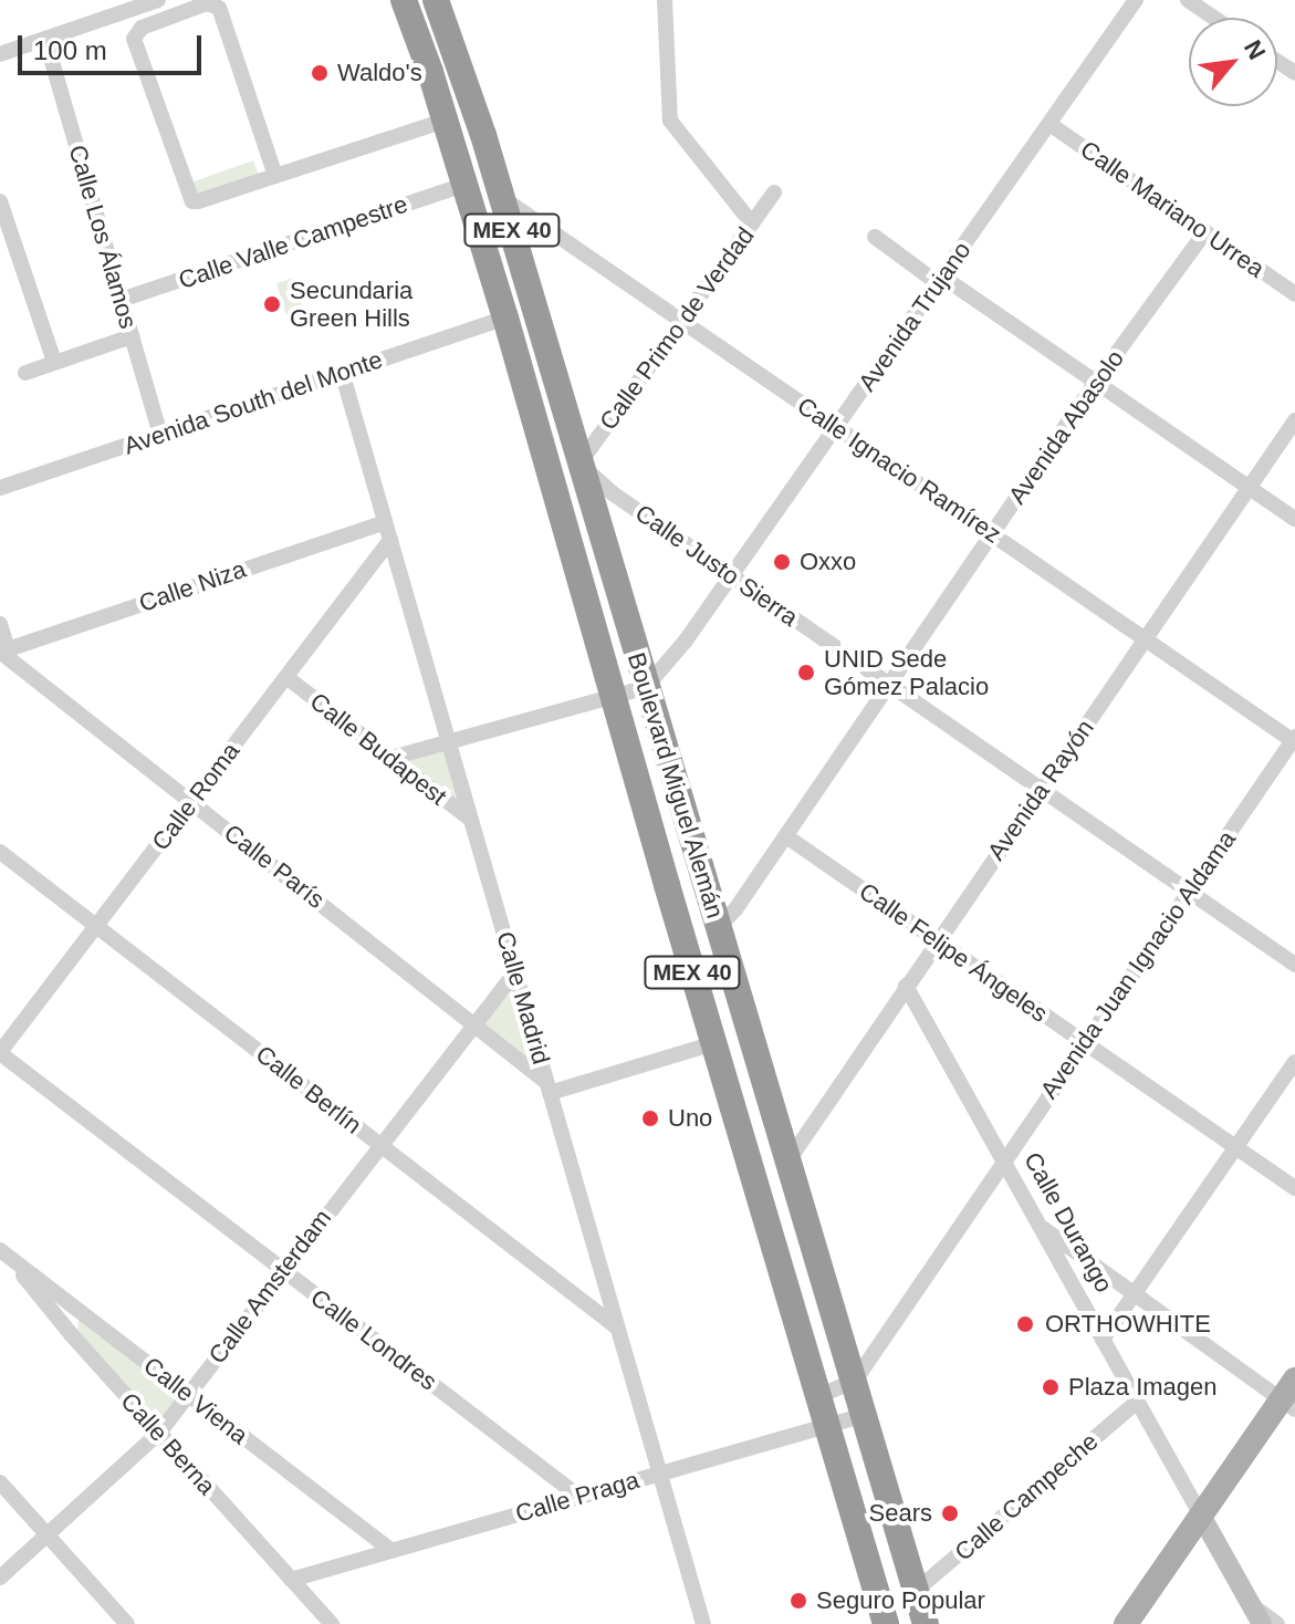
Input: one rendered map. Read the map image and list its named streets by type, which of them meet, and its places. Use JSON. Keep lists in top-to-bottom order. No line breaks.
{"streets":{"highway":["MEX 40","Boulevard Miguel Alemán"],"main road":["Calle Durango"],"street":["Calle Mariano Urrea","Calle Los Álamos","Calle Valle Campestre","Avenida Trujano","Calle Primo de Verdad","Avenida South del Monte","Avenida Abasolo","Calle Ignacio Ramírez","Calle Justo Sierra","Calle Niza","Calle Budapest","Avenida Rayón","Calle Roma","Calle París","Calle Felipe Ángeles","Avenida Juan Ignacio Aldama","Calle Madrid","Calle Berlín","Calle Amsterdam","Calle Londres","Calle Viena","Calle Berna","Calle Praga","Calle Campeche"]},"crossings":[["Calle Mariano Urrea","Avenida Trujano"],["Calle Mariano Urrea","Avenida Abasolo"],["Calle Los Álamos","Calle Valle Campestre"],["Calle Los Álamos","Avenida South del Monte"],["Calle Valle Campestre","Boulevard Miguel Alemán"],["Avenida Trujano","Calle Ignacio Ramírez"],["Avenida Trujano","Calle Justo Sierra"],["Avenida Trujano","Boulevard Miguel Alemán"],["Calle Primo de Verdad","Calle Ignacio Ramírez"],["Calle Primo de Verdad","Calle Justo Sierra"],["Calle Primo de Verdad","Boulevard Miguel Alemán"],["Avenida South del Monte","Boulevard Miguel Alemán"],["Avenida South del Monte","Calle Madrid"],["Avenida Abasolo","Calle Ignacio Ramírez"],["Avenida Abasolo","Calle Justo Sierra"],["Avenida Abasolo","Boulevard Miguel Alemán"],["Avenida Abasolo","Calle Felipe Ángeles"],["Calle Ignacio Ramírez","Boulevard Miguel Alemán"],["Calle Ignacio Ramírez","Avenida Rayón"],["Calle Ignacio Ramírez","Avenida Juan Ignacio Aldama"],["Calle Justo Sierra","Boulevard Miguel Alemán"],["Calle Justo Sierra","Avenida Rayón"],["Calle Justo Sierra","Avenida Juan Ignacio Aldama"],["Calle Niza","Calle París"],["Calle Niza","Calle Madrid"],["Calle Budapest","Calle Roma"],["Calle Budapest","Calle Madrid"],["Boulevard Miguel Alemán","Avenida Rayón"],["Boulevard Miguel Alemán","Avenida Juan Ignacio Aldama"],["Boulevard Miguel Alemán","Calle Praga"],["Boulevard Miguel Alemán","Calle Campeche"],["Avenida Rayón","Calle Felipe Ángeles"],["Avenida Rayón","Calle Durango"],["Calle Roma","Calle París"],["Calle Roma","Calle Madrid"],["Calle Roma","Calle Berlín"],["Calle Roma","Calle Londres"],["Calle París","Calle Madrid"],["Calle París","Calle Amsterdam"],["Calle Felipe Ángeles","Avenida Juan Ignacio Aldama"],["Avenida Juan Ignacio Aldama","Calle Durango"],["Calle Madrid","Calle Berlín"],["Calle Madrid","Calle Amsterdam"],["Calle Madrid","Calle Praga"],["Calle Berlín","Calle Amsterdam"],["Calle Durango","Calle Campeche"],["Calle Amsterdam","Calle Londres"],["Calle Amsterdam","Calle Viena"],["Calle Amsterdam","Calle Berna"],["Calle Londres","Calle Praga"],["Calle Viena","Calle Berna"],["Calle Viena","Calle Praga"],["Calle Berna","Calle Praga"]],"places":["Waldo's","Secundaria Green Hills","Oxxo","UNID Sede Gómez Palacio","Uno","ORTHOWHITE","Plaza Imagen","Sears","Seguro Popular"],"scale_bar":"100 m","north":"top right"}
